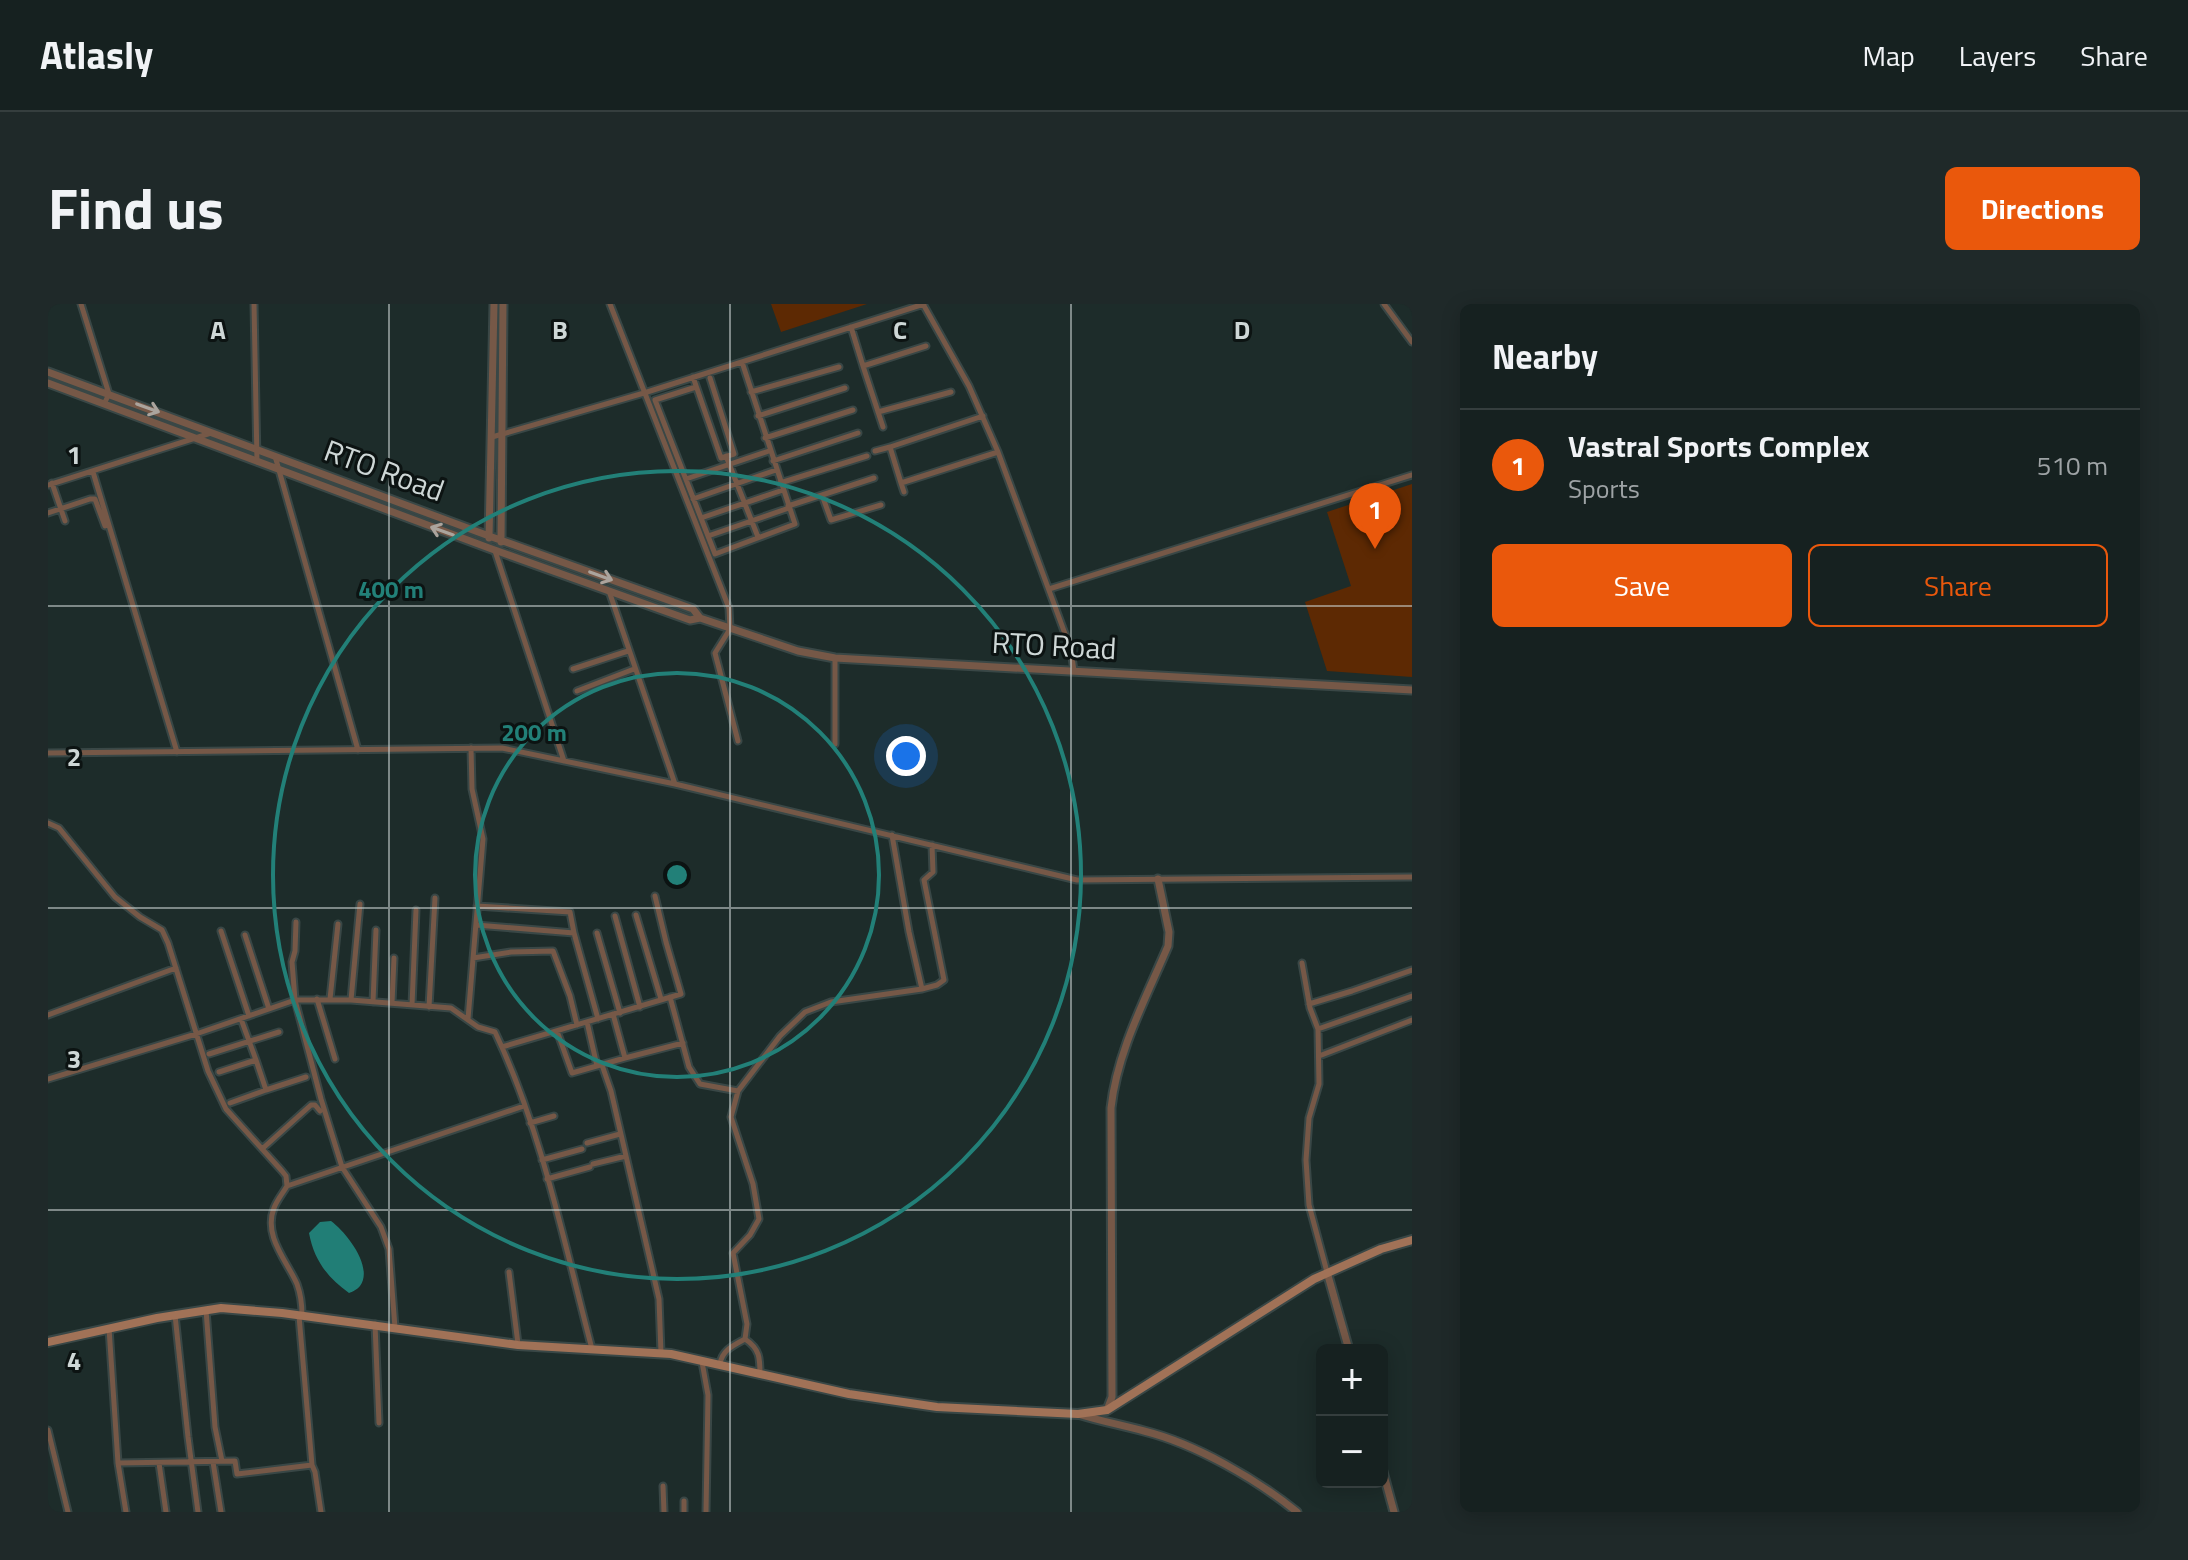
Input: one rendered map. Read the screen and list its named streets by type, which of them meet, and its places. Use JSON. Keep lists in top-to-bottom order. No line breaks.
{"streets":{"street":["RTO Road"]},"page":{"header":"Atlasly","nav":["Map","Layers","Share"],"title":"Find us","buttons":["Directions",["Save","Share"]],"heading":"Nearby","list":[{"mark":"1","name":"Vastral Sports Complex","note":"Sports","value":"510 m"}],"pins":"1","map_buttons":["+","−"]},"grid":{"columns":["A","B","C","D"],"rows":["1","2","3","4"]},"rings":["400 m","200 m"]}
